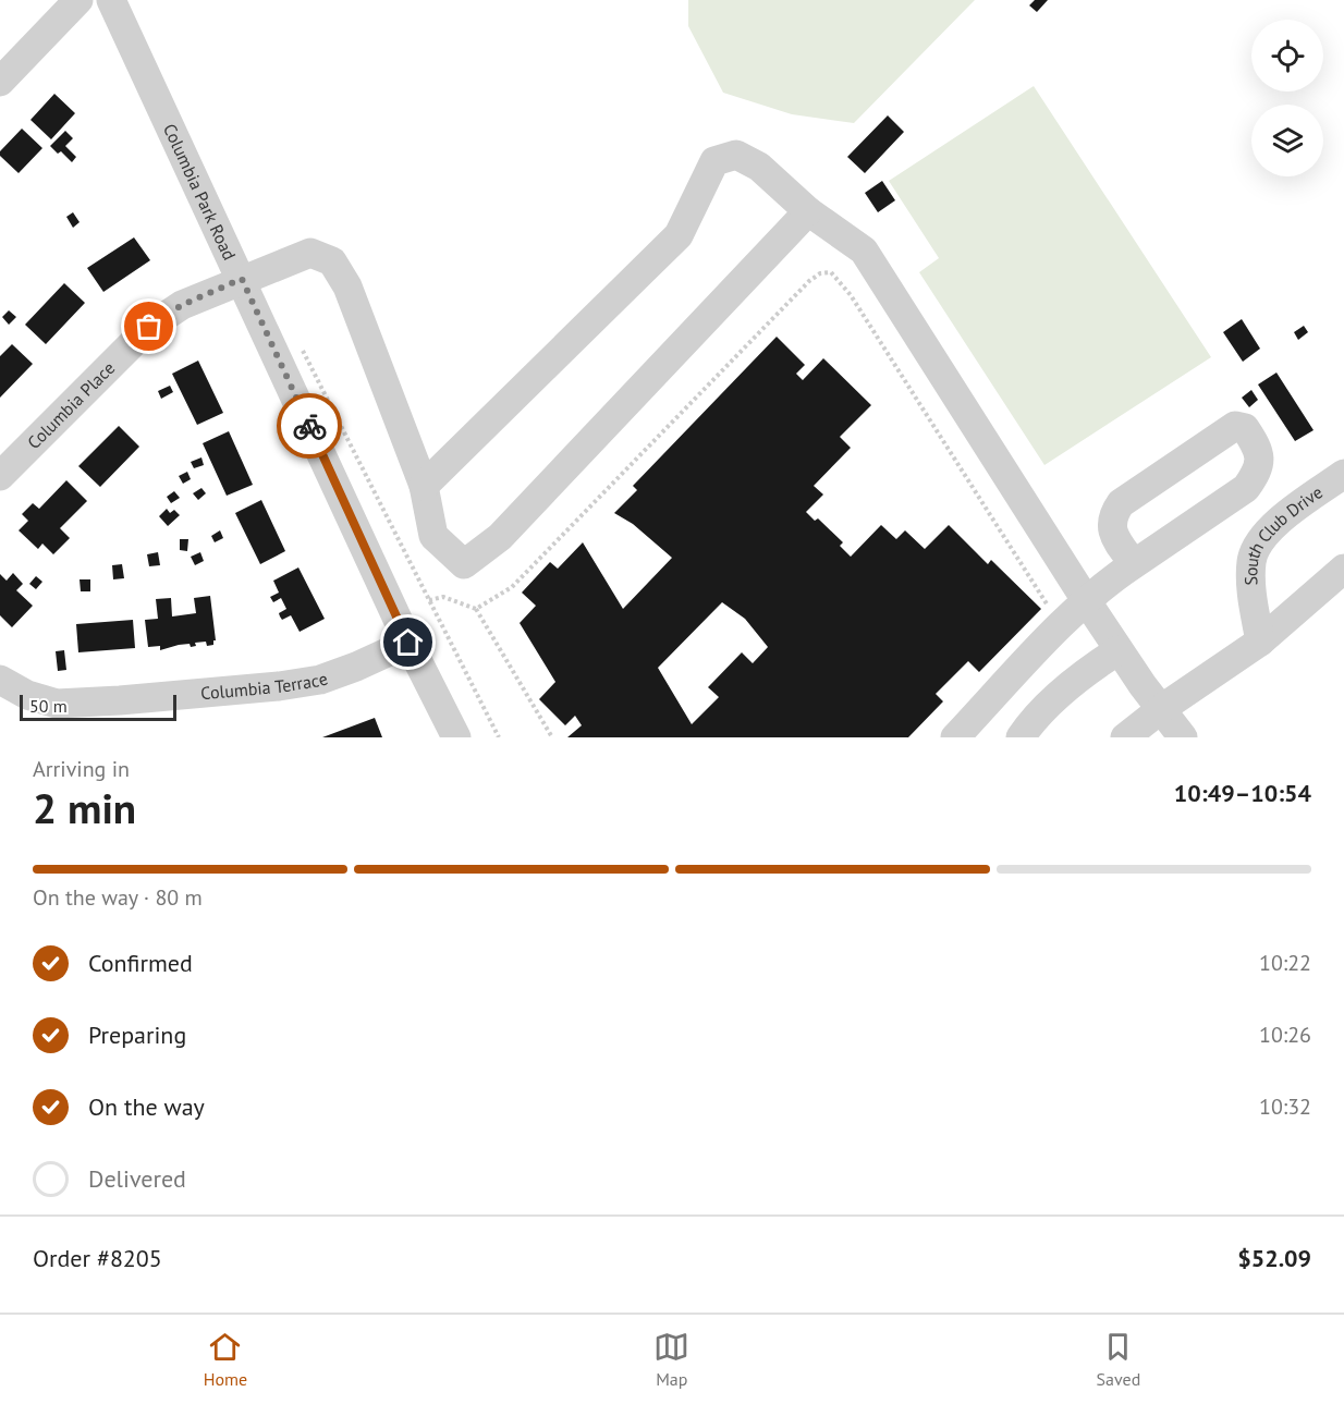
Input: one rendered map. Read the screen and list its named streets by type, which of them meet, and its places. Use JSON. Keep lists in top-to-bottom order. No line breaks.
{"streets":{"street":["Columbia Park Road","Columbia Place","South Club Drive","Columbia Terrace"]},"crossings":[["Columbia Park Road","Columbia Place"],["Columbia Park Road","Columbia Terrace"]],"scale_bar":"50 m","page":{"scale":"50 m","heading":["2 min","Arriving in","10:49–10:54"],"panel":["Order #8205","$52.09"],"bar":"On the way · 80 m","list":[["Confirmed","10:22"],["Preparing","10:26"],["On the way","10:32"],"Delivered"],"tabs":["Home","Map","Saved"]}}
